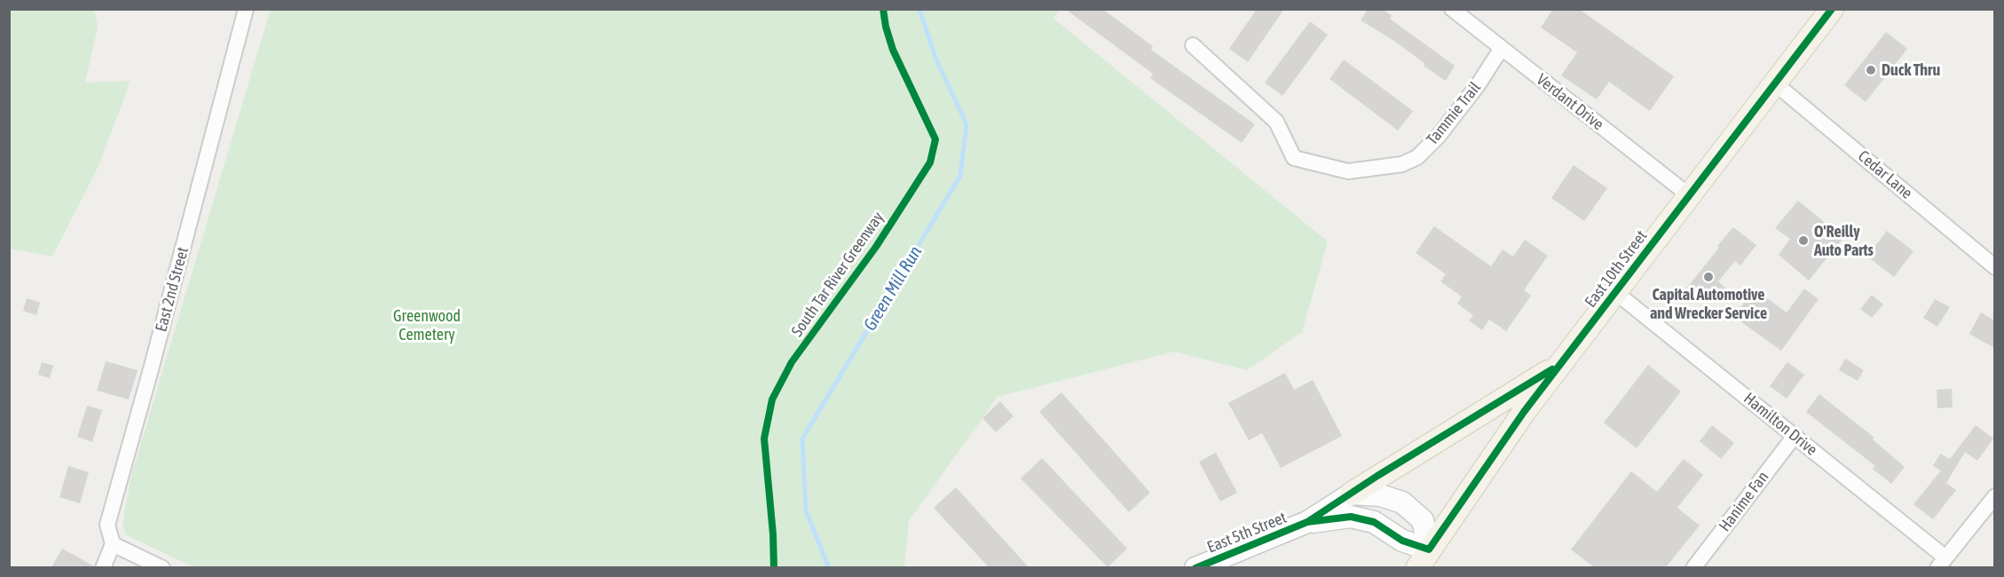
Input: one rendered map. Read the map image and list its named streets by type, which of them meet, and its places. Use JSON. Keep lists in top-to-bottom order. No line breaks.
{"streets":{"main road":["East 10th Street","East 5th Street"],"street":["Verdant Drive","Tammie Trail","Cedar Lane","East 2nd Street","Hamilton Drive","Hanime Fan"],"cycle path":["South Tar River Greenway"]},"crossings":[["Verdant Drive","Tammie Trail"],["Verdant Drive","East 10th Street"],["Cedar Lane","East 10th Street"],["East 10th Street","Hamilton Drive"],["East 10th Street","East 5th Street"],["Hamilton Drive","Hanime Fan"]],"water":["Green Mill Run"],"parks":["Greenwood Cemetery"],"places":["Duck Thru","O'Reilly Auto Parts","Capital Automotive and Wrecker Service"]}
